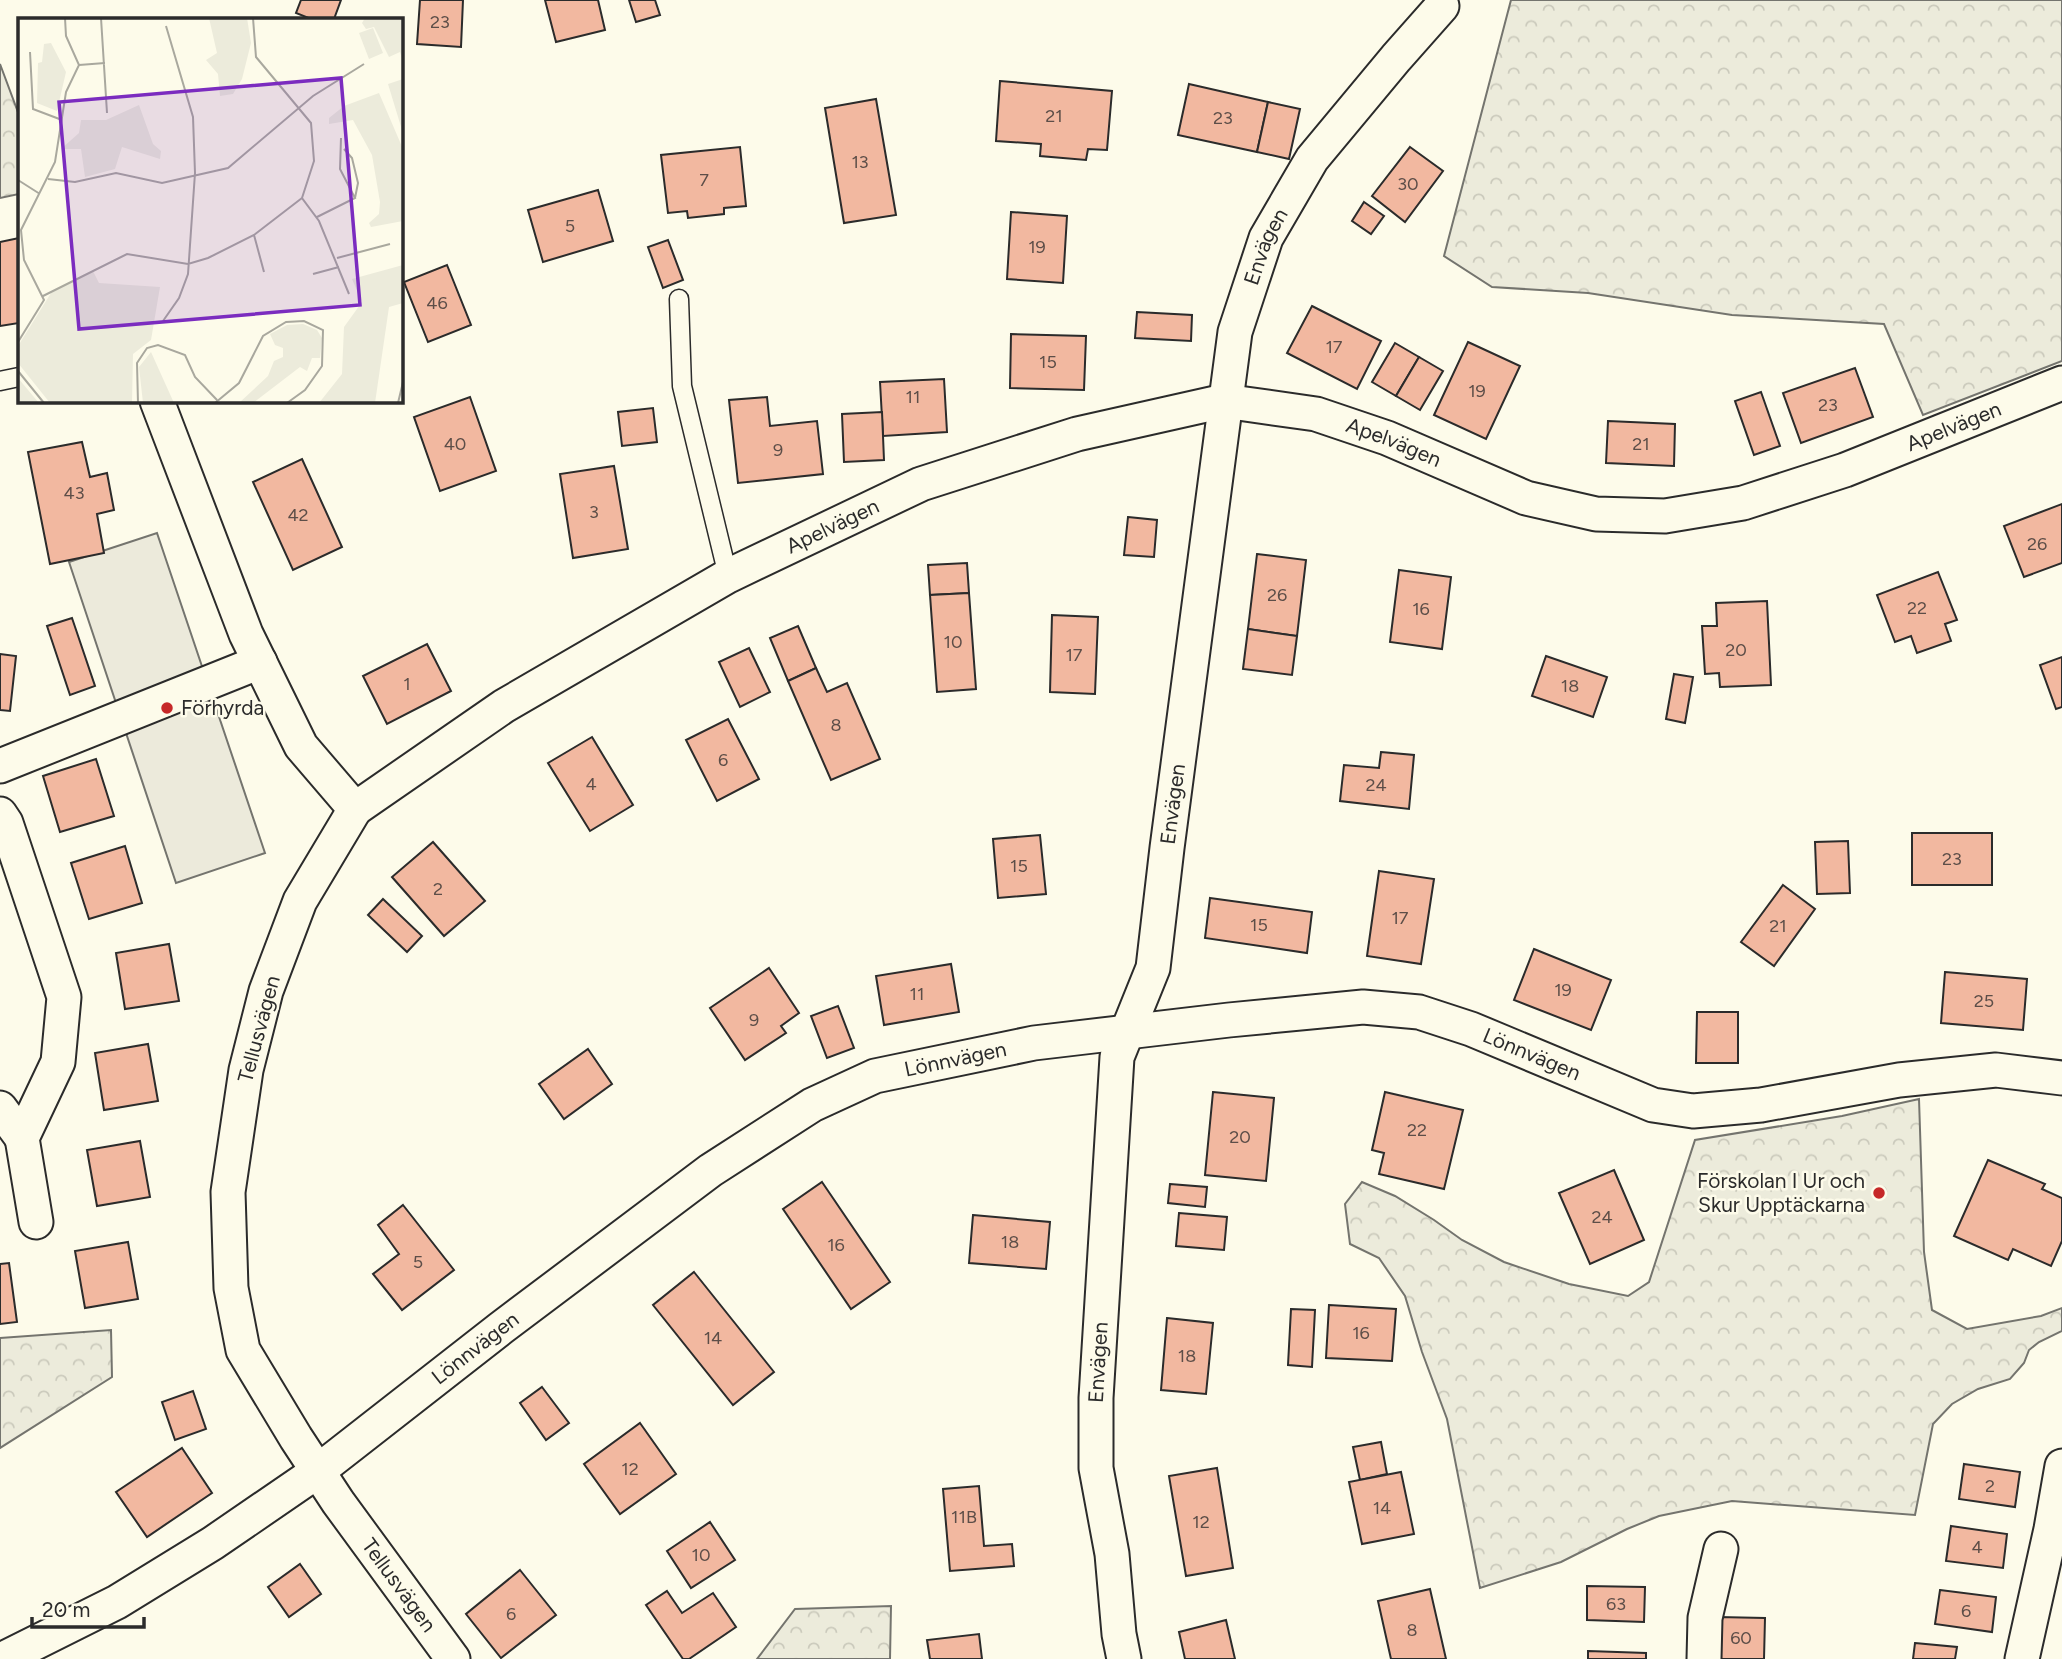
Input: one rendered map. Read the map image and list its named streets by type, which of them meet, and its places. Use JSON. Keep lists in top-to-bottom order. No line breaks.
{"streets":{"street":["Envägen","Apelvägen","Tellusvägen","Lönnvägen"]},"crossings":[["Envägen","Apelvägen"],["Envägen","Lönnvägen"],["Apelvägen","Tellusvägen"],["Tellusvägen","Lönnvägen"]],"places":["Förhyrda","Förskolan I Ur och Skur Upptäckarna"],"house_numbers":["23","21","23","13","7","30","5","19","46","17","15","19","11","23","40","21","9","43","3","42","26","26","22","16","10","20","17","1","18","8","6","4","24","23","15","2","17","15","21","19","11","25","9","22","20","24","18","16","5","16","14","18","12","2","14","11B","12","4","10","63","6","6","8","60"],"scale_bar":"20 m"}
